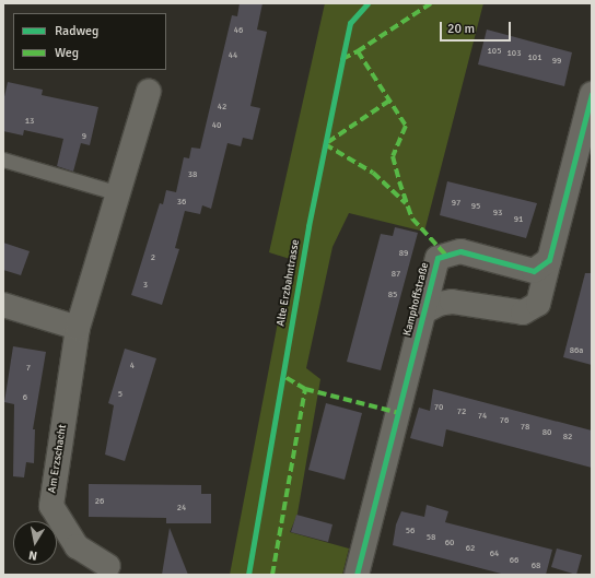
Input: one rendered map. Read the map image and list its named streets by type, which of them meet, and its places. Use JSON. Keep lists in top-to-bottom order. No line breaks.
{"streets":{"street":["Kamphoffstraße","Am Erzschacht"],"cycle path":["Alte Erzbahntrasse"]},"house_numbers":["46","105","103","44","101","99","42","13","40","9","38","36","97","95","93","91","89","2","87","3","85","86a","4","7","5","6","70","72","74","76","78","80","82","26","24","56","58","60","62","64","66","68"],"legend":["Radweg","Weg"],"scale_bar":"20 m","north":"bottom"}
